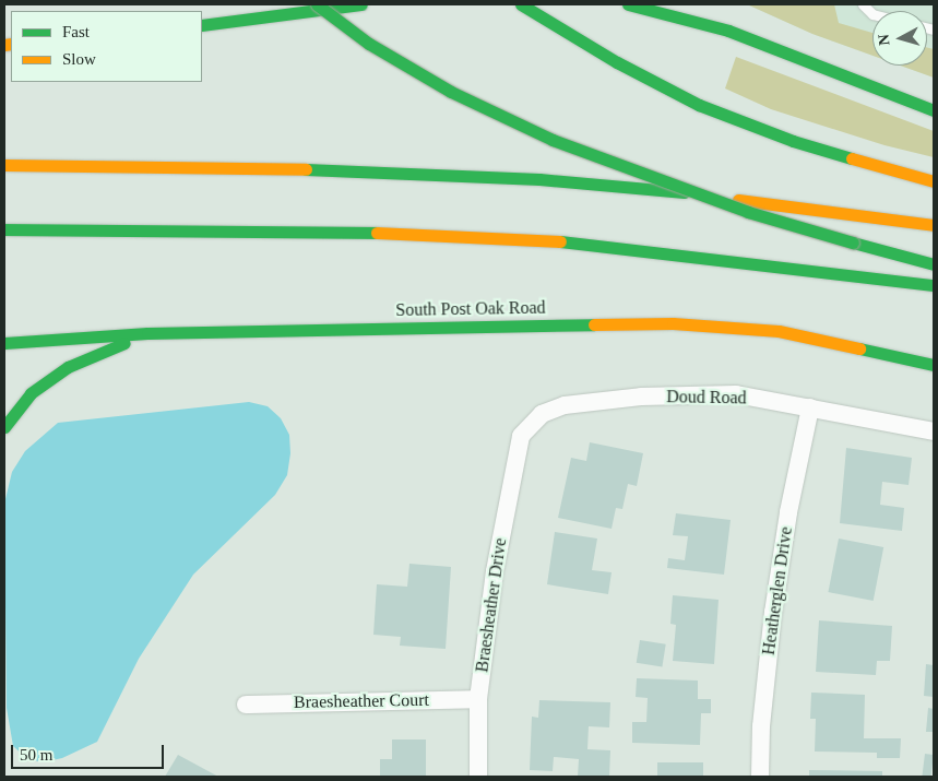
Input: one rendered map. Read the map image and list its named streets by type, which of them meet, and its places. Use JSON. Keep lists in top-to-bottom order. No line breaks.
{"streets":{"main road":["South Post Oak Road"],"street":["Doud Road","Heatherglen Drive","Braesheather Drive","Braesheather Court"]},"crossings":[["Doud Road","Heatherglen Drive"],["Doud Road","Braesheather Drive"],["Braesheather Drive","Braesheather Court"]],"legend":["Fast","Slow"],"scale_bar":"50 m","north":"left"}
